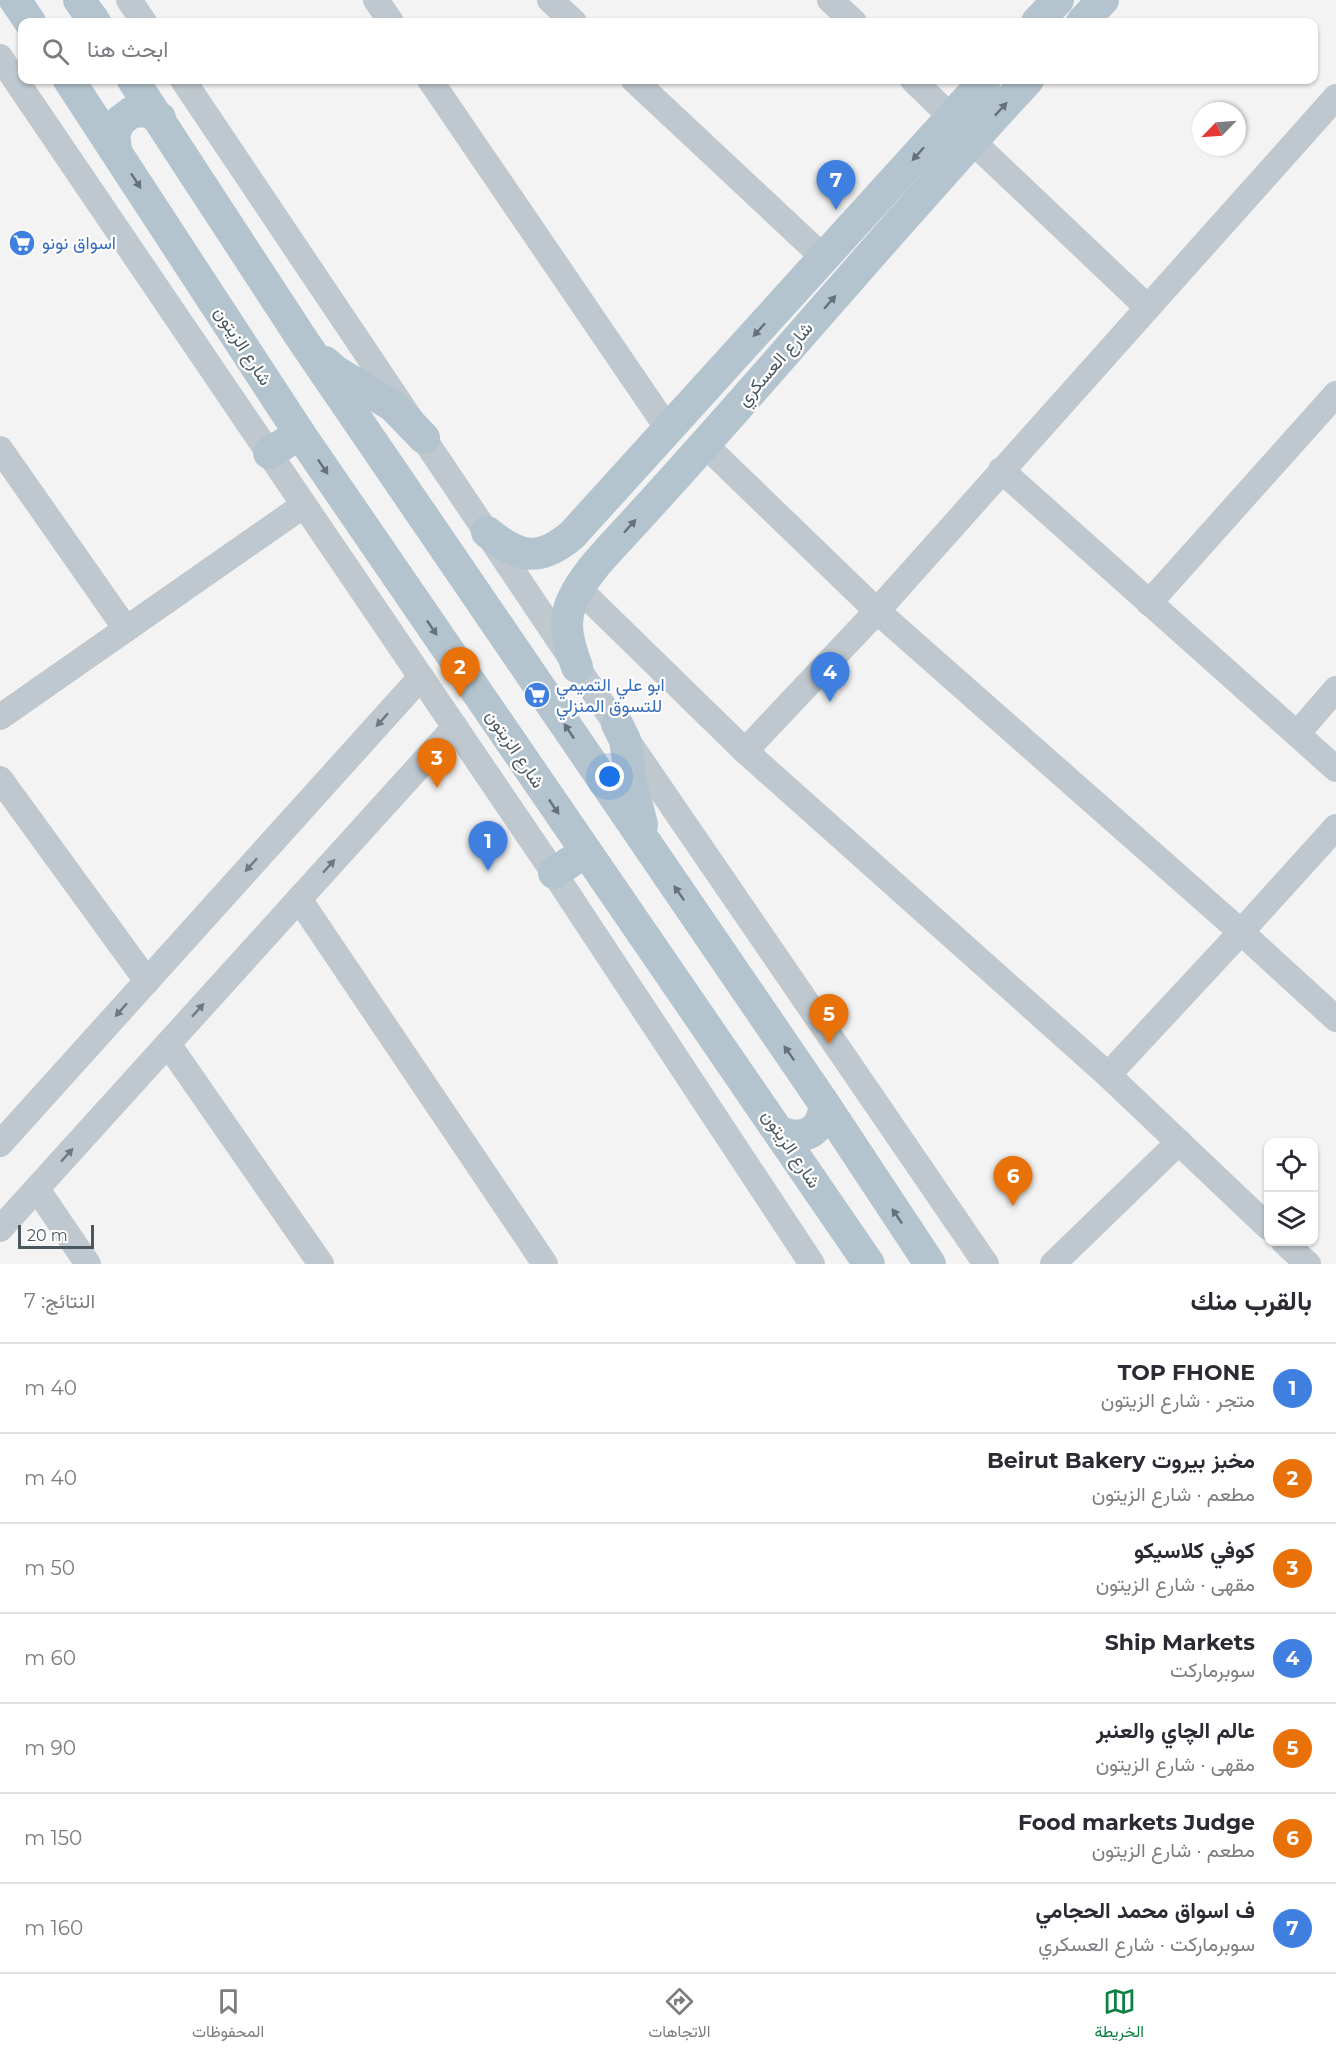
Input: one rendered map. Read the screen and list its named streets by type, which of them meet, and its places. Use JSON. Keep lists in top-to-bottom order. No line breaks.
{"streets":{"main road":["شارع الزيتون","شارع العسكري"]},"places":{"supermarket":["اسواق نونو","ابو علي التميمي للتسوق المنزلي"]},"scale_bar":"20 m","north":"bottom left","page":{"search":"ابحث هنا","pins":["7","2","4","3","1","5","6"],"scale":"20 m","heading":["بالقرب منك","النتائج: 7"],"list":[{"mark":"1","name":"TOP FHONE","note":"متجر · شارع الزيتون","value":"40 m"},{"mark":"2","name":"مخبز بيروت Beirut Bakery","note":"مطعم · شارع الزيتون","value":"40 m"},{"mark":"3","name":"كوفي كلاسيكو","note":"مقهى · شارع الزيتون","value":"50 m"},{"mark":"4","name":"Ship Markets","note":"سوبرماركت","value":"60 m"},{"mark":"5","name":"عالم الچاي والعنبر","note":"مقهى · شارع الزيتون","value":"90 m"},{"mark":"6","name":"Food markets Judge","note":"مطعم · شارع الزيتون","value":"150 m"},{"mark":"7","name":"ف اسواق محمد الحجامي","note":"سوبرماركت · شارع العسكري","value":"160 m"}],"nav":["الخريطة","الاتجاهات","المحفوظات"]}}
